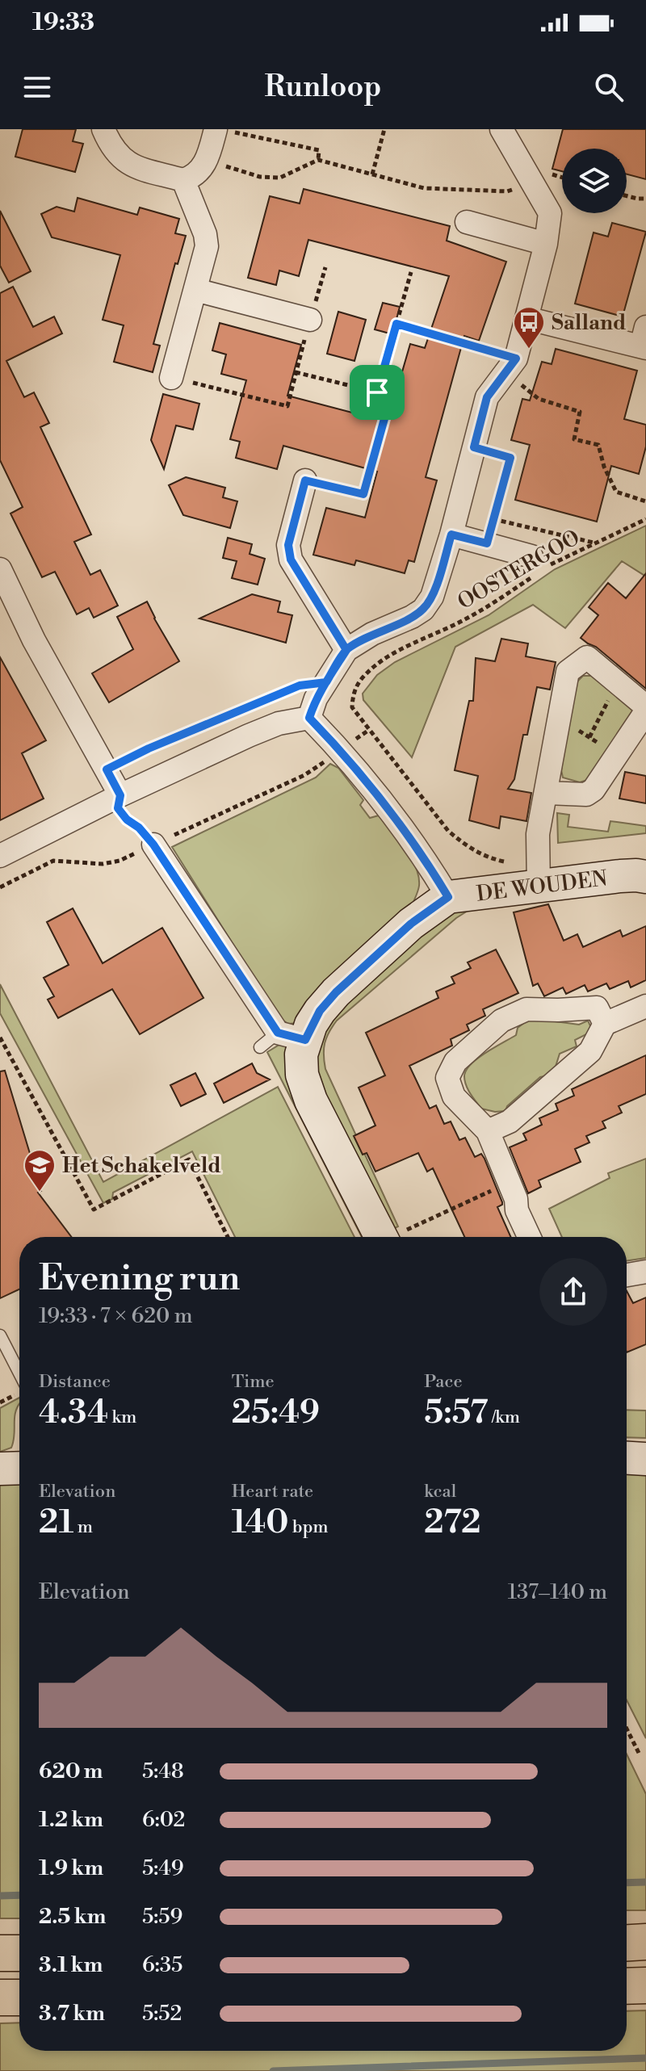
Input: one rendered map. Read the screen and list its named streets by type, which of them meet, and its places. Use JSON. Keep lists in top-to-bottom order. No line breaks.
{"streets":{"street":["DE WOUDEN"],"path":["OOSTERGOO"]},"crossings":[["OOSTERGOO","DE WOUDEN"]],"places":{"bus stop":["Salland"],"school or university":["Het Schakelveld"]},"page":{"status":"19:33","header":"Runloop","heading":["Evening run","19:33 · 7 × 620 m"],"stats":[["Distance","4.34 km"],["Time","25:49"],["Pace","5:57 /km"],["Elevation","21 m"],["Heart rate","140 bpm"],["kcal","272"]],"chart":["Elevation","137–140 m"],"list":[{"name":"620 m","note":"5:48"},{"name":"1.2 km","note":"6:02"},{"name":"1.9 km","note":"5:49"},{"name":"2.5 km","note":"5:59"},{"name":"3.1 km","note":"6:35"},{"name":"3.7 km","note":"5:52"}]}}
